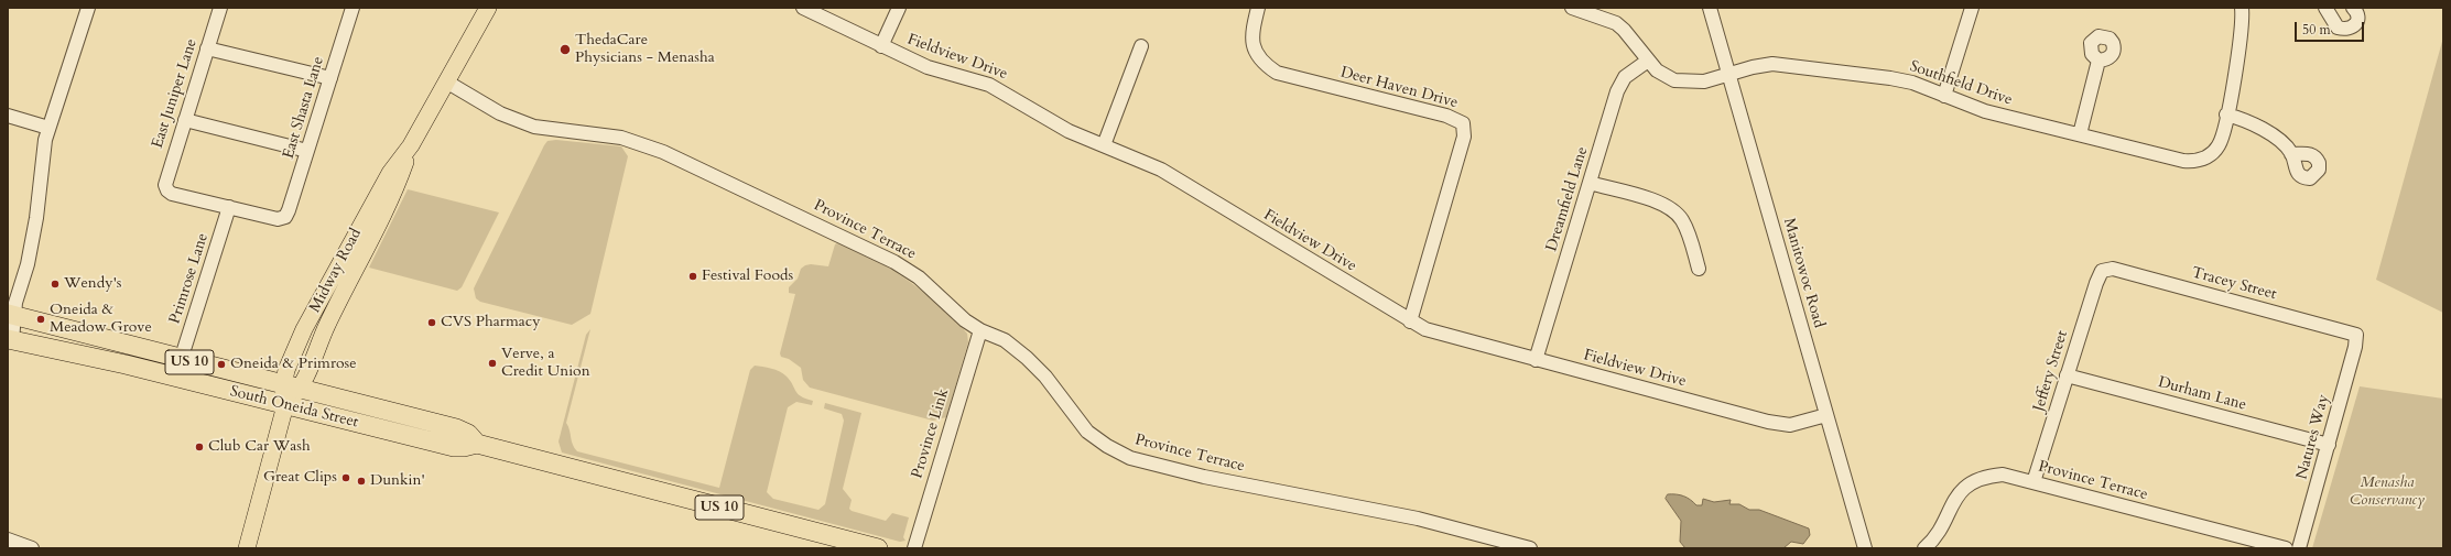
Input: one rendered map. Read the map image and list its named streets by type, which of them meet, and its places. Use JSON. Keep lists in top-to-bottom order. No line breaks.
{"streets":{"highway":["US 10","South Oneida Street"],"main road":["Midway Road"],"street":["Fieldview Drive","Southfield Drive","Deer Haven Drive","East Juniper Lane","East Shasta Lane","Dreamfield Lane","Province Terrace","Manitowoc Road","Primrose Lane","Tracey Street","Jeffery Street","Durham Lane","Province Link","Natures Way"]},"crossings":[["Fieldview Drive","Deer Haven Drive"],["Fieldview Drive","Dreamfield Lane"],["Fieldview Drive","Manitowoc Road"],["Southfield Drive","Dreamfield Lane"],["Southfield Drive","Manitowoc Road"],["East Juniper Lane","East Shasta Lane"],["East Juniper Lane","Primrose Lane"],["East Shasta Lane","Primrose Lane"],["Province Terrace","Midway Road"],["Province Terrace","Jeffery Street"],["Province Terrace","Province Link"],["Midway Road","South Oneida Street"],["Primrose Lane","South Oneida Street"],["Tracey Street","Jeffery Street"],["Tracey Street","Natures Way"],["Jeffery Street","Durham Lane"],["Durham Lane","Natures Way"]],"parks":["Menasha Conservancy"],"places":["ThedaCare Physicians - Menasha","Festival Foods","Wendy's","Oneida & Meadow Grove","CVS Pharmacy","Verve, a Credit Union","Oneida & Primrose","Club Car Wash","Great Clips","Dunkin'"],"scale_bar":"50 m"}
